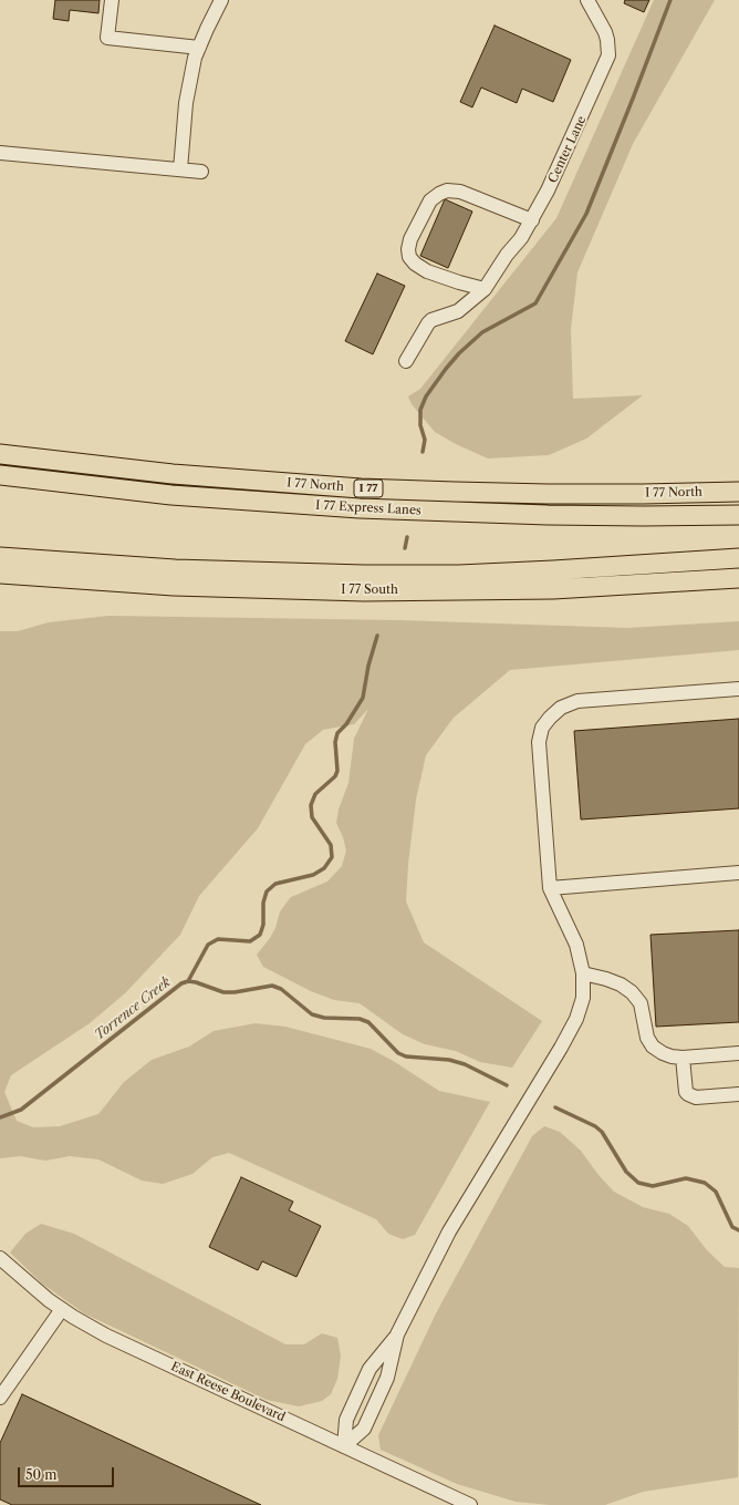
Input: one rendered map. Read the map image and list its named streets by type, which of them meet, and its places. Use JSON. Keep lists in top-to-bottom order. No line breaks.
{"streets":{"highway":["I 77 North","I 77","I 77 Express Lanes","I 77 South"],"street":["Center Lane","East Reese Boulevard"]},"water":["Torrence Creek"],"scale_bar":"50 m"}
